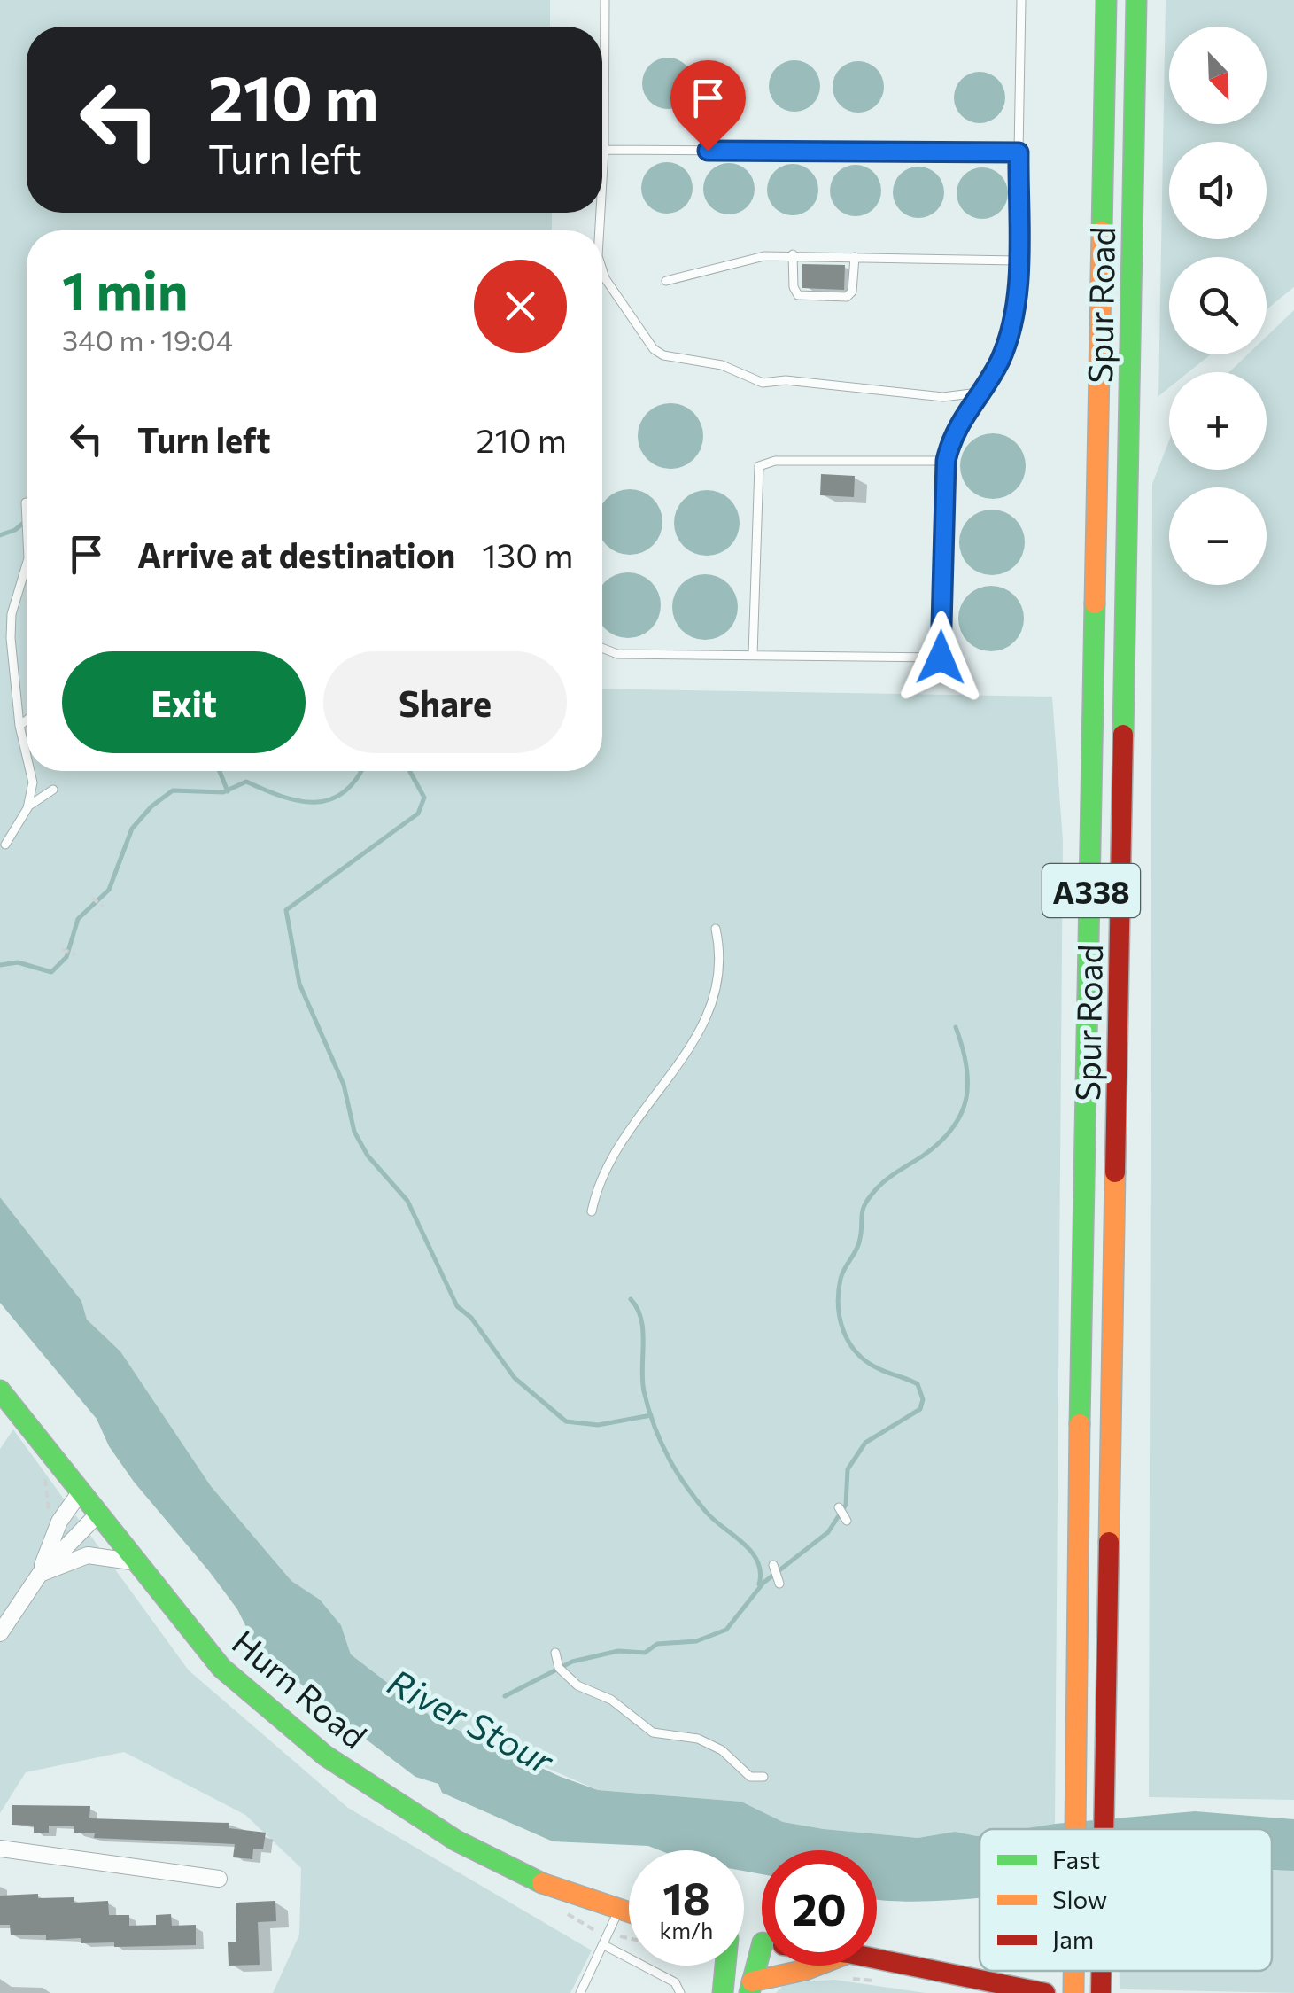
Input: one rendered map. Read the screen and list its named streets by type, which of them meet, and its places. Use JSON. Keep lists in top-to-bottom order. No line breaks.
{"streets":{"main road":["Spur Road","A338","Hurn Road"]},"water":["River Stour"],"legend":["Fast","Slow","Jam"],"north":"bottom right","page":{"map_buttons":["+","−"],"turn":["210 m","Turn left"],"heading":["1 min","340 m · 19:04"],"list":[{"name":"Turn left","value":"210 m"},{"name":"Arrive at destination","value":"130 m"}],"buttons":["Exit","Share"],"speed":"18 km/h","limit":"20"}}
